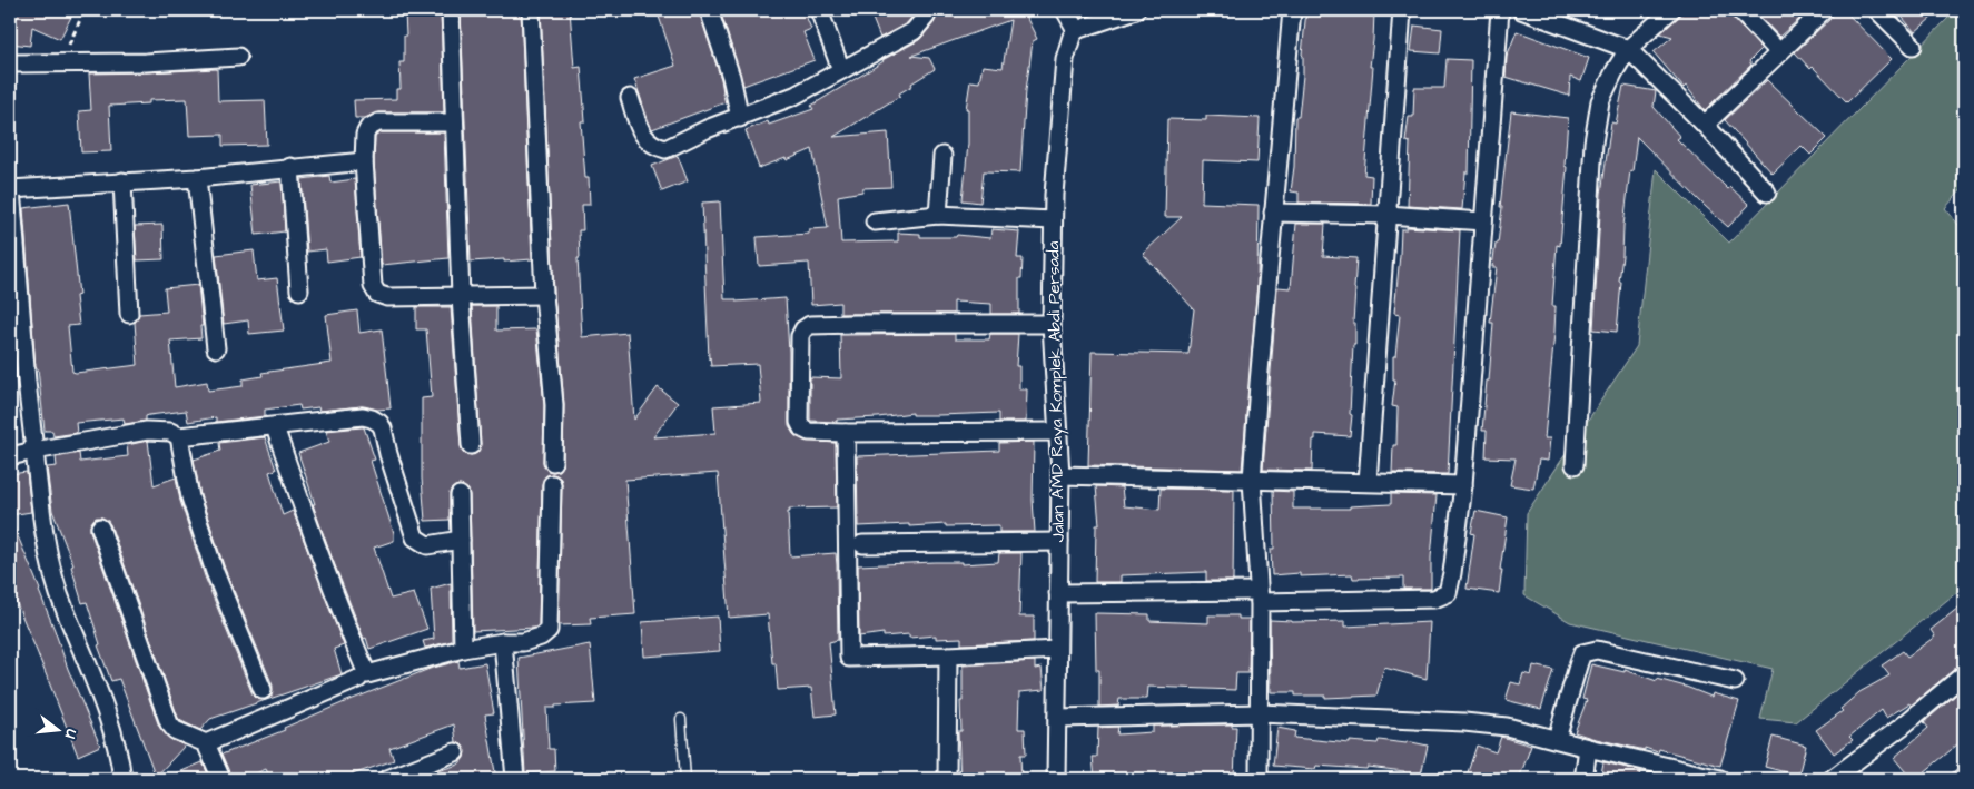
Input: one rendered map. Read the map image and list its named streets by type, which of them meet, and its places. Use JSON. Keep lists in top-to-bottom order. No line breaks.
{"streets":{"street":["Jalan AMD Raya Komplek Abdi Persada"]},"north":"right"}
